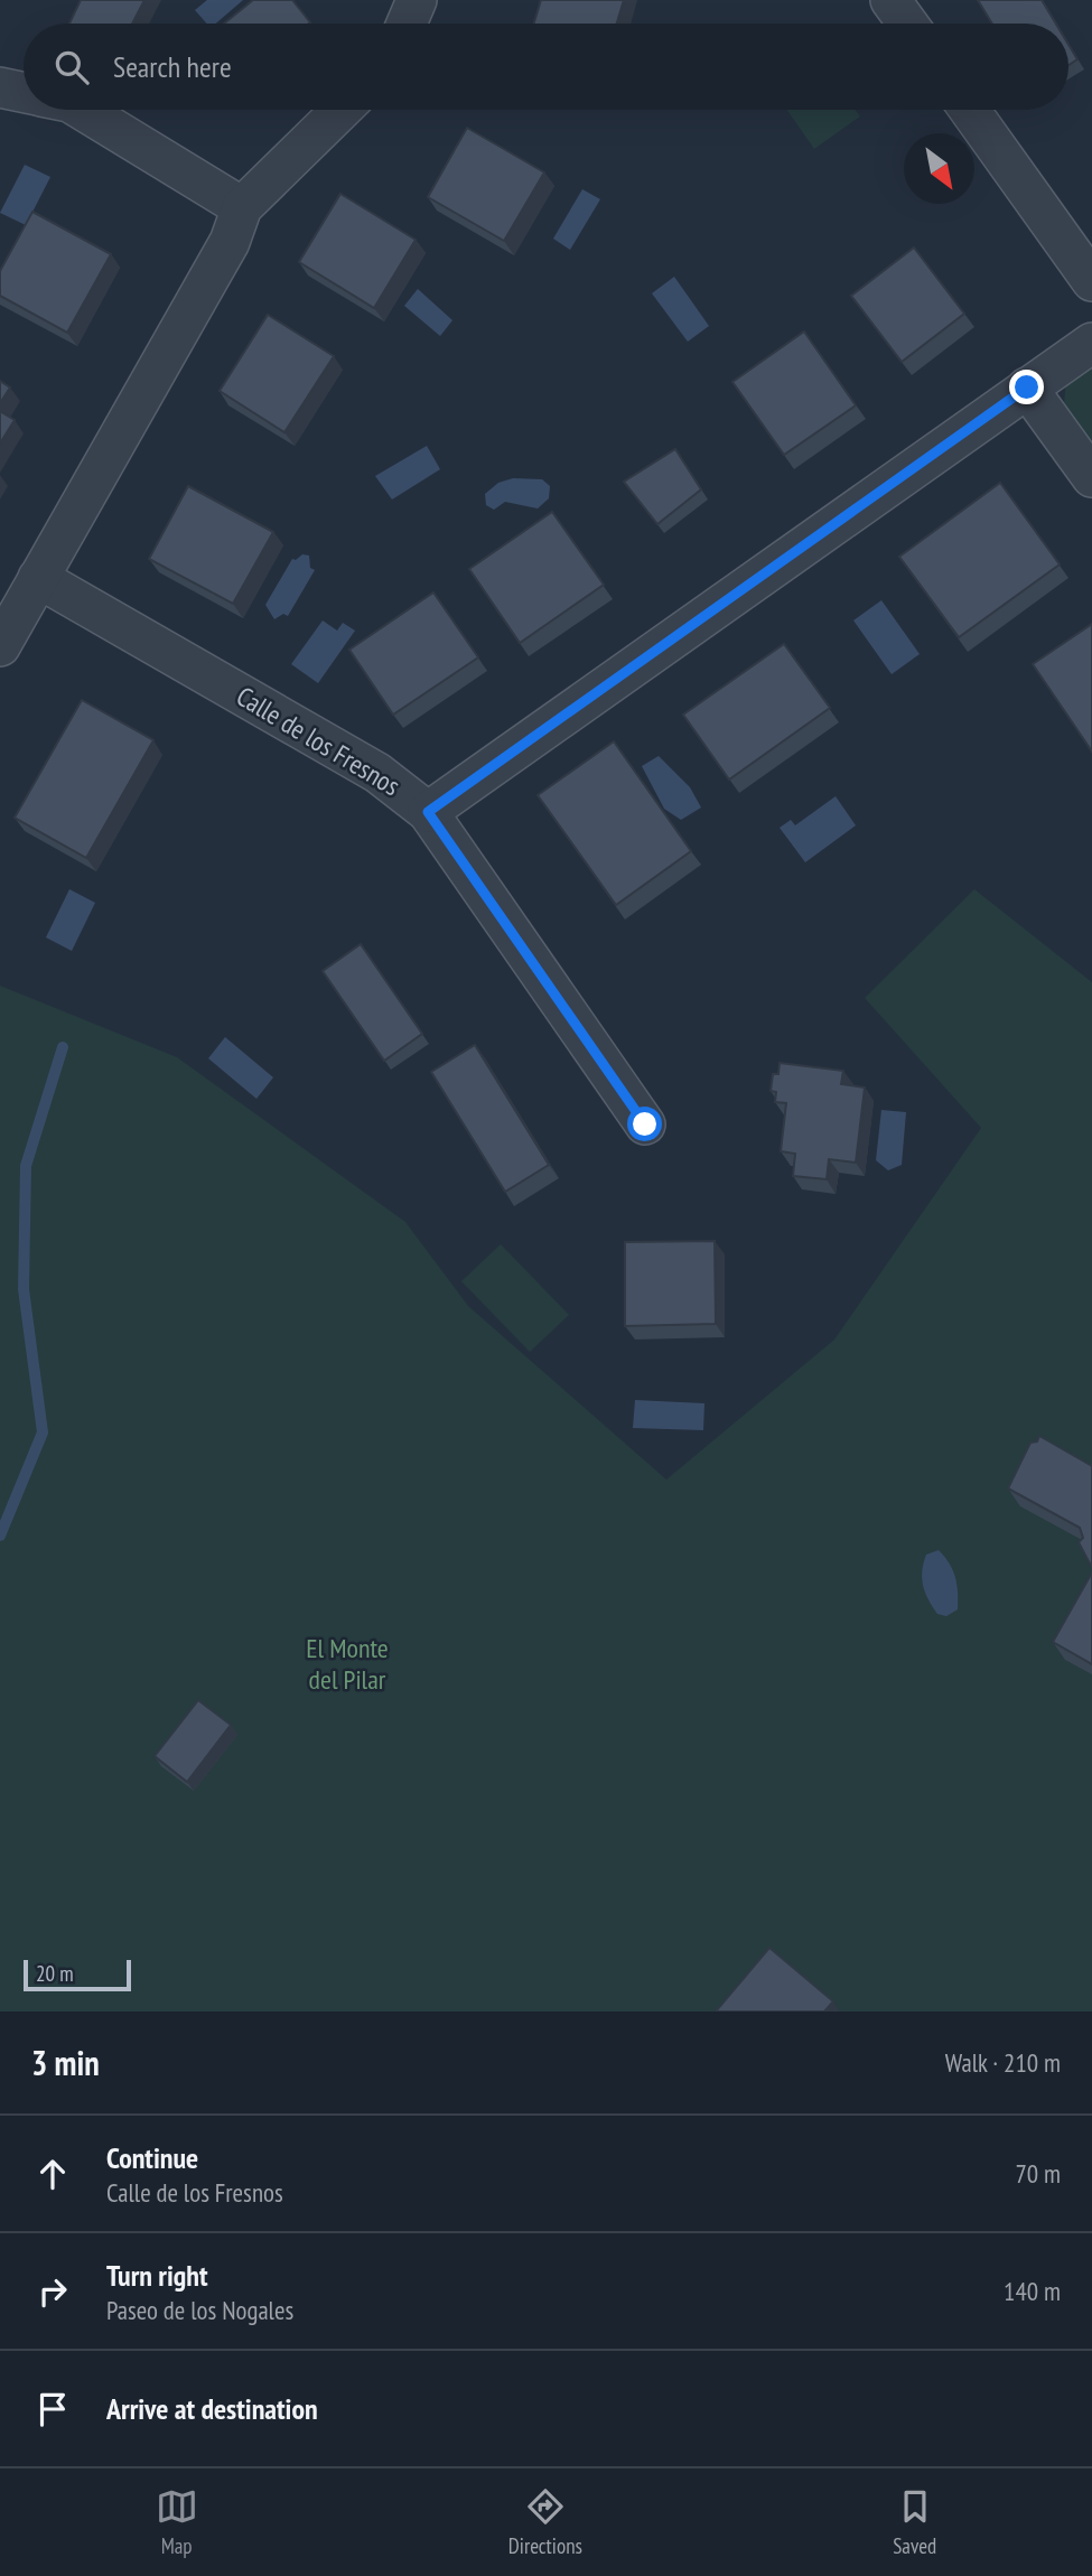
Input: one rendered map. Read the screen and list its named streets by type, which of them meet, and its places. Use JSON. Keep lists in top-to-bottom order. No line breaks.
{"streets":{"street":["Calle de los Fresnos"]},"parks":["El Monte del Pilar"],"scale_bar":"20 m","north":"bottom right","page":{"search":"Search here","scale":"20 m","heading":["3 min","Walk · 210 m"],"list":[["Continue","Calle de los Fresnos","70 m"],["Turn right","Paseo de los Nogales","140 m"],"Arrive at destination"],"nav":["Map","Directions","Saved"]}}
